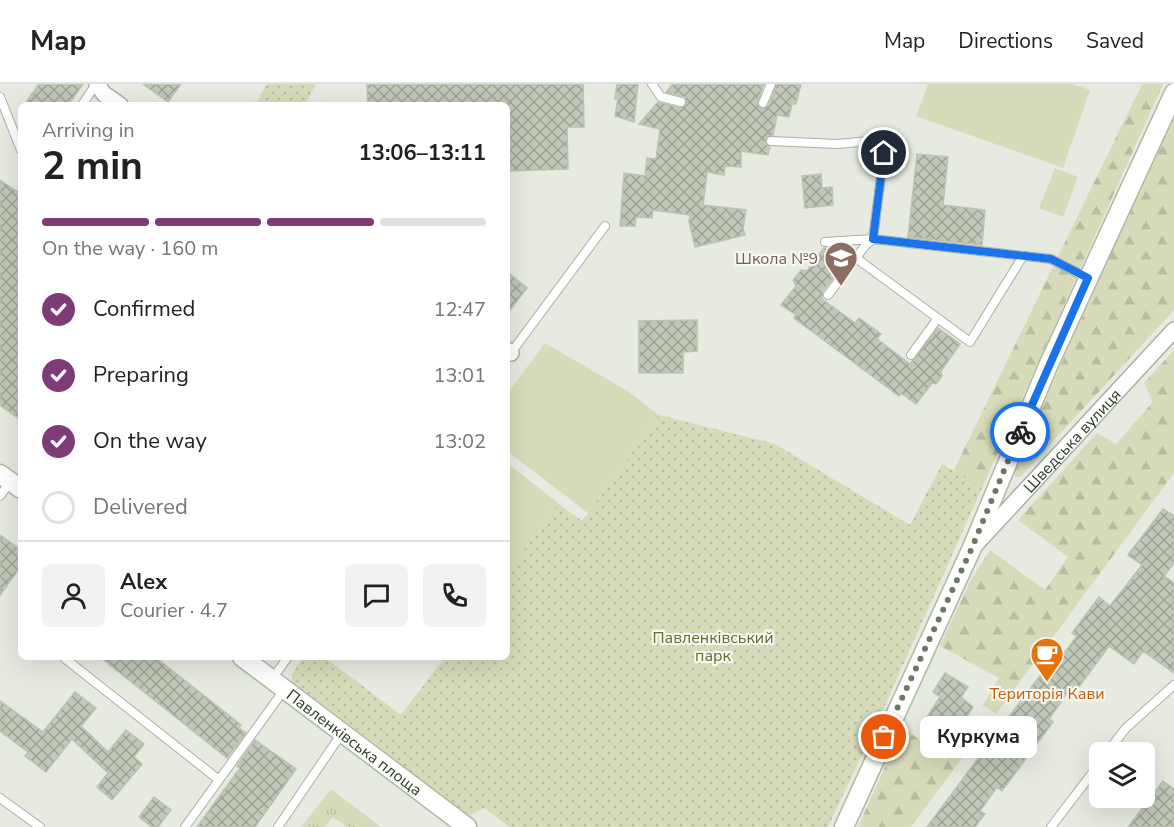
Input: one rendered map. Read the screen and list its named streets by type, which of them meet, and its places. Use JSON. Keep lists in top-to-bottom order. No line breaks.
{"streets":{"street":["Шведська вулиця","Павленківська площа"]},"parks":["Павленківський парк"],"places":{"school or university":["Школа №9"],"cafe":["Територія Кави"],"other":["Куркума"]},"page":{"header":"Map","nav":["Map","Directions","Saved"],"heading":["2 min","Arriving in","13:06–13:11"],"panel":["Alex","Courier · 4.7"],"bar":"On the way · 160 m","list":[["Confirmed","12:47"],["Preparing","13:01"],["On the way","13:02"],"Delivered"],"bubble":"Куркума"}}
